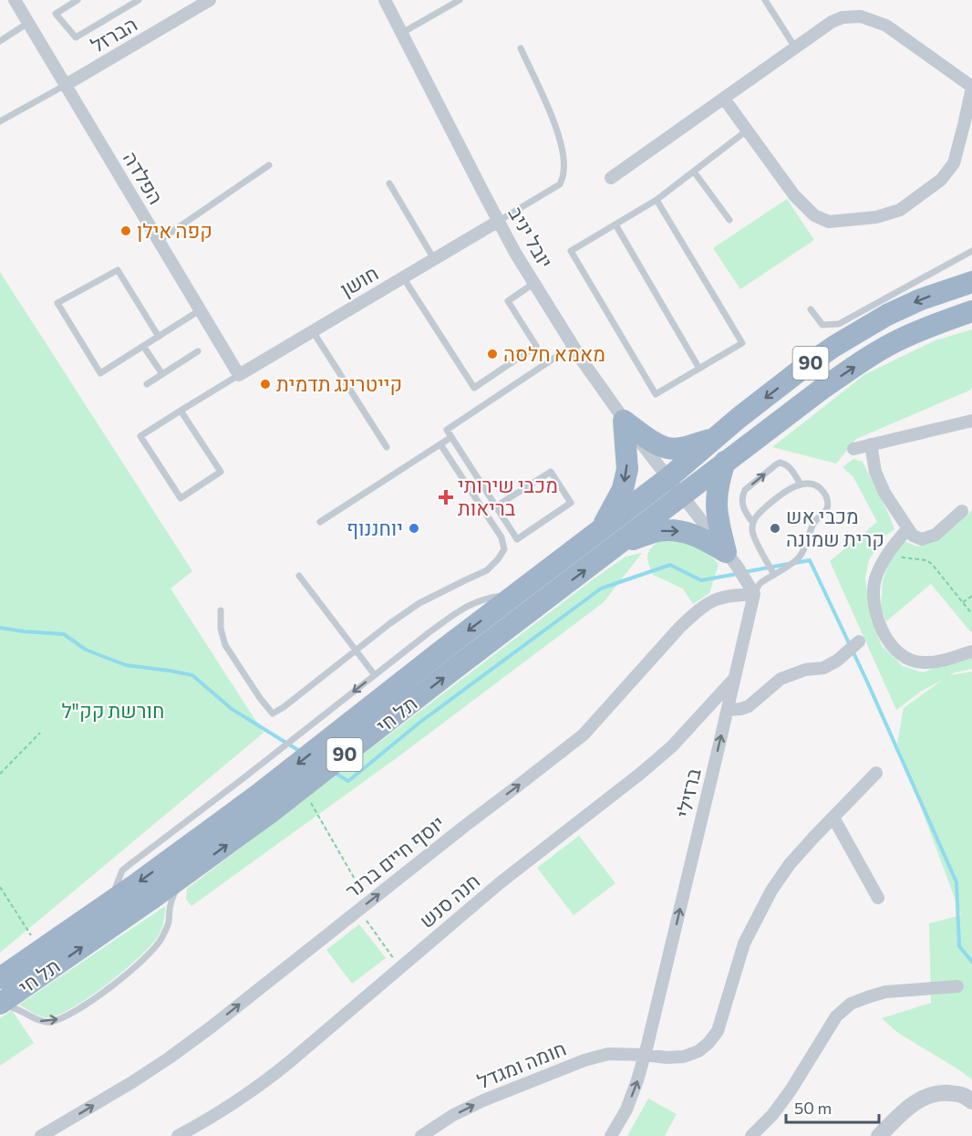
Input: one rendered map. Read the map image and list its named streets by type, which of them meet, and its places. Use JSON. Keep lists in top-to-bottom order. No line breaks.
{"streets":{"highway":["90","תל חי"],"street":["הברזל","הפלדה","יובל יניב","חושן","ברזילי","יוסף חיים ברנר","חנה סנש","חומה ומגדל"]},"crossings":[["הברזל","הפלדה"],["הפלדה","חושן"],["יובל יניב","חושן"],["יובל יניב","90"],["יובל יניב","תל חי"],["90","תל חי"],["ברזילי","יוסף חיים ברנר"],["ברזילי","חנה סנש"],["ברזילי","חומה ומגדל"]],"one_way":["ברזילי","יוסף חיים ברנר","חומה ומגדל"],"parks":["חורשת קק\"ל"],"places":{"other":["קפה אילן","מאמא חלסה","קייטרינג תדמית","יוחננוף","מכבי אש קרית שמונה"],"health":["מכבי שירותי בריאות"]},"scale_bar":"50 m"}
